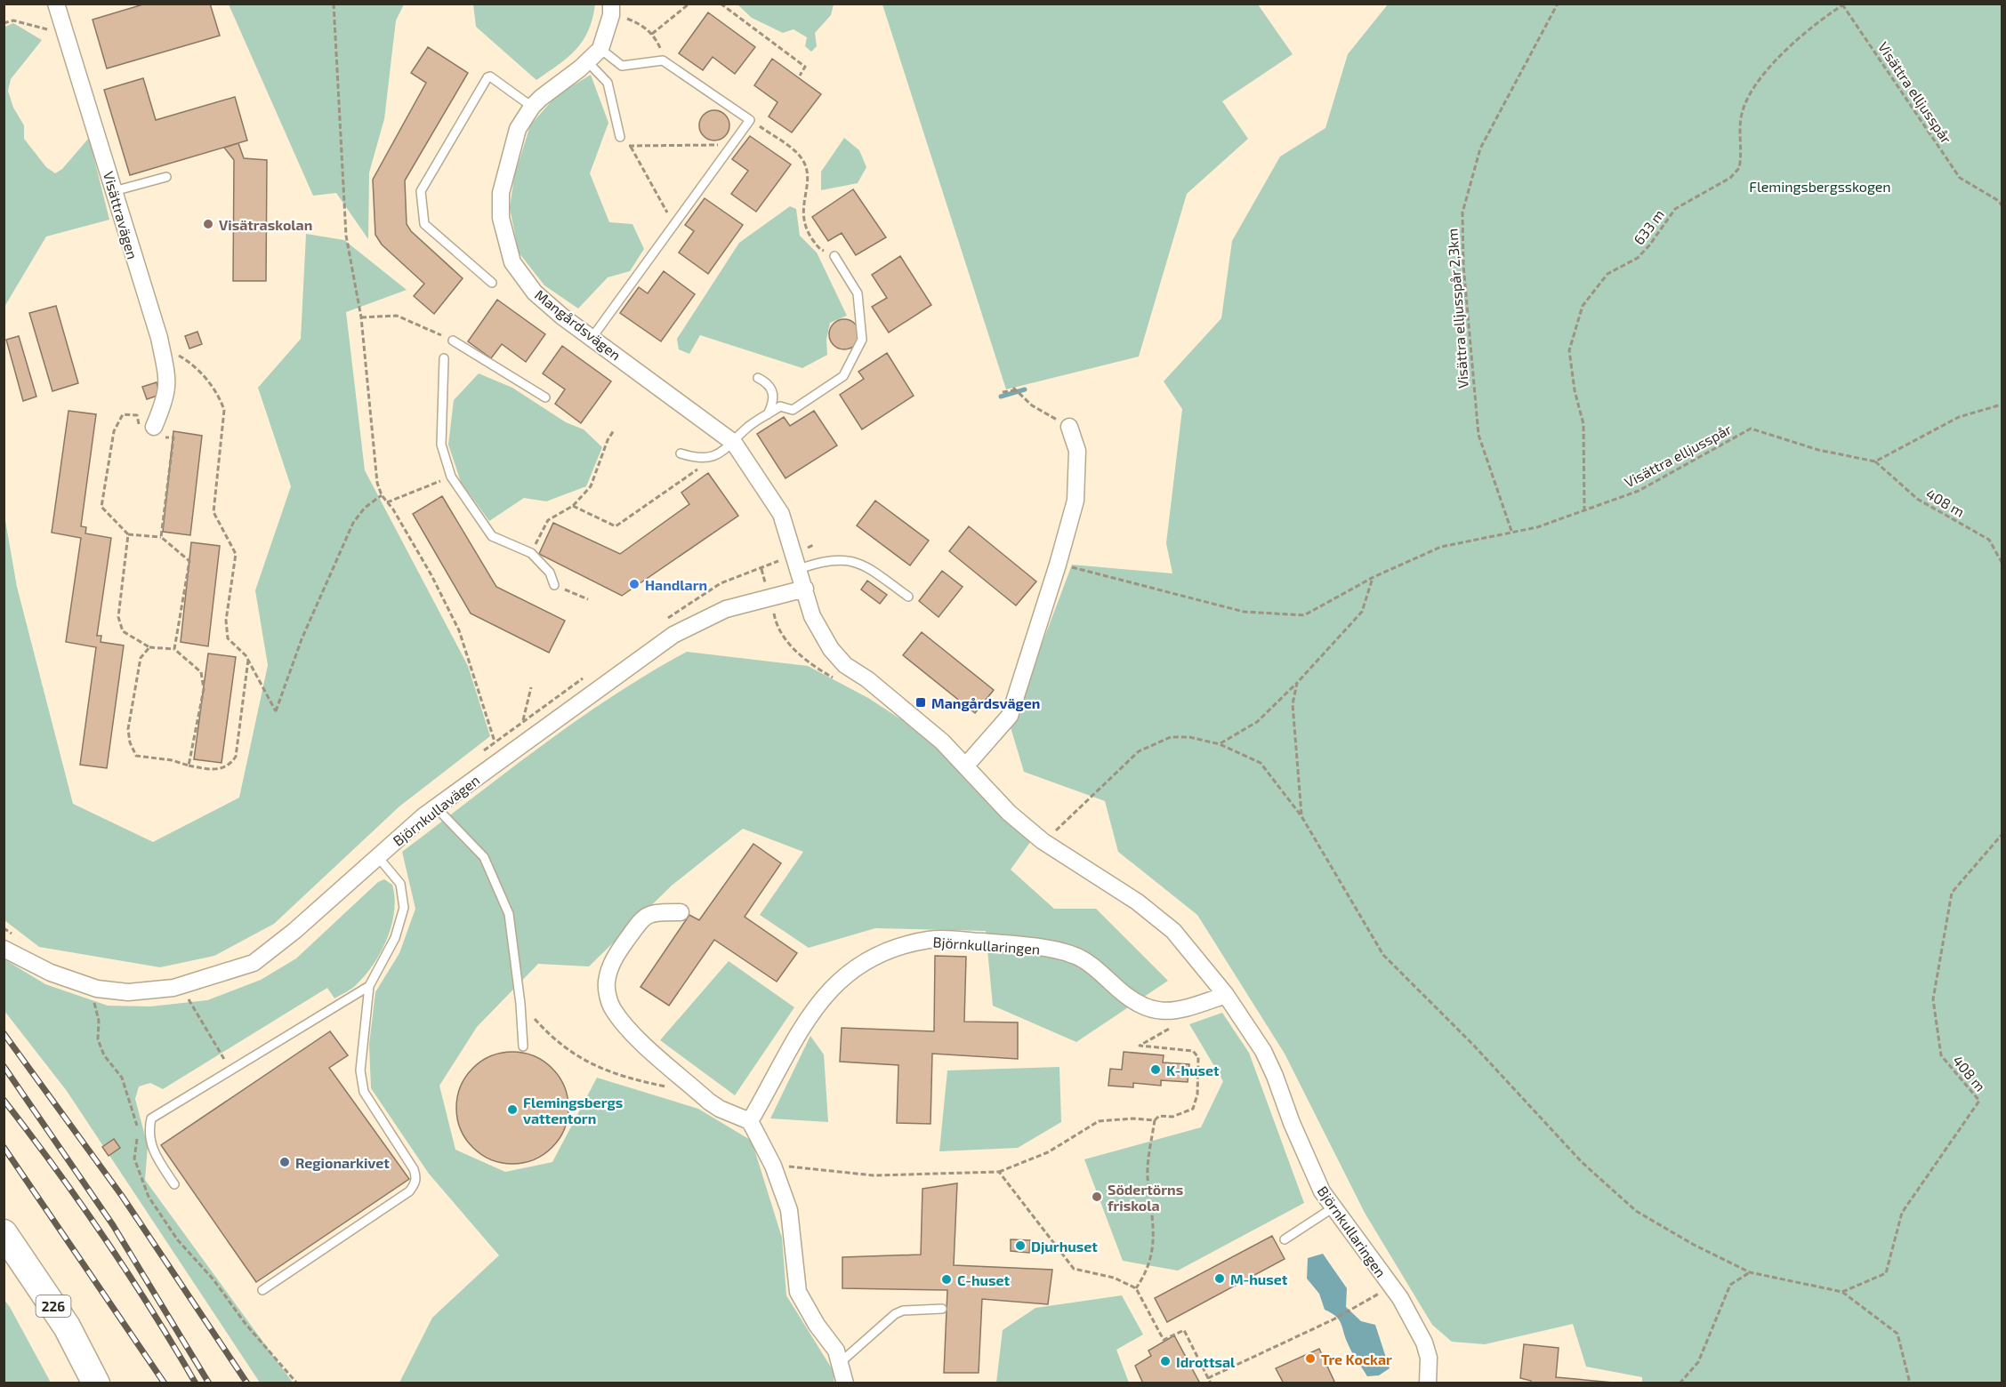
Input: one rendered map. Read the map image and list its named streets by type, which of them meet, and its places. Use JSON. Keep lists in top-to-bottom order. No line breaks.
{"streets":{"main road":["226"],"street":["Visättravägen","Mangårdsvägen","Björnkullavägen","Björnkullaringen"],"path":["Visättra elljusspår","633 m","Visättra elljusspår 2,3km","408 m"]},"crossings":[["Visättra elljusspår","633 m"],["Visättra elljusspår","Visättra elljusspår 2,3km"],["Visättra elljusspår","408 m"],["Mangårdsvägen","Björnkullavägen"],["Mangårdsvägen","Björnkullaringen"],["Björnkullavägen","Björnkullaringen"]],"parks":["Flemingsbergsskogen"],"places":{"other":["Visätraskolan","Handlarn","K-huset","Flemingsbergs vattentorn","Regionarkivet","Södertörns friskola","Djurhuset","M-huset","C-huset","Tre Kockar","Idrottsal"],"transit":["Mangårdsvägen"]}}
